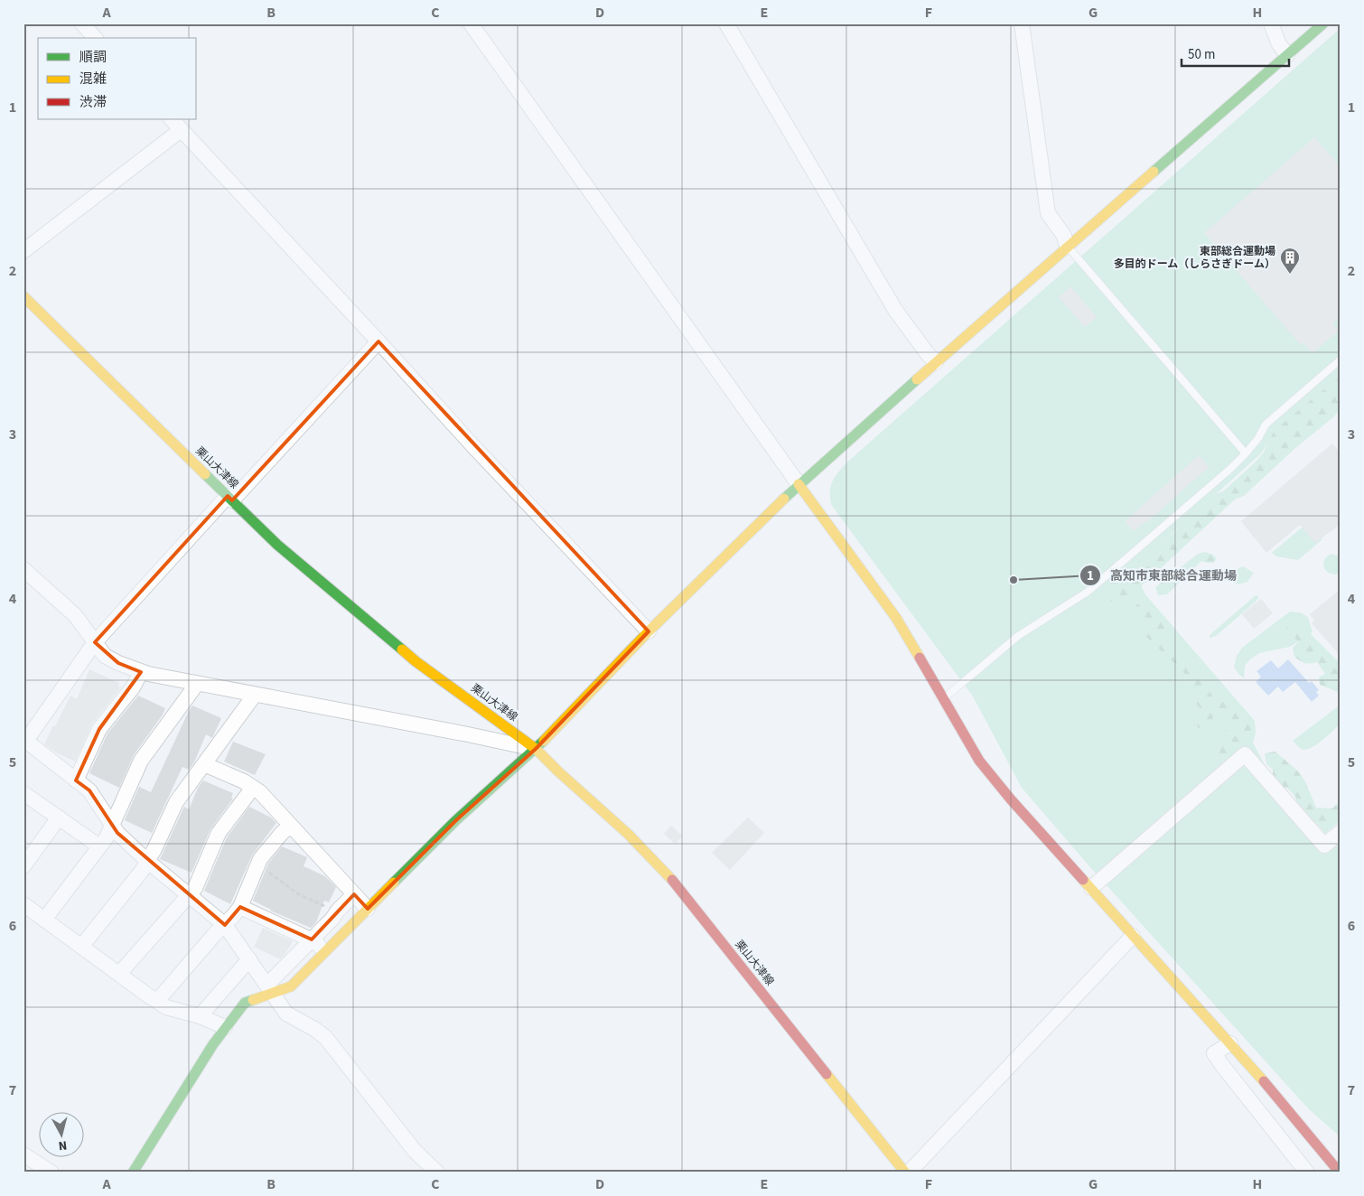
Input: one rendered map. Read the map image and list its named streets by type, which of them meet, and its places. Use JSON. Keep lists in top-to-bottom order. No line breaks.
{"streets":{"street":["栗山大津線"]},"places":{"building":["東部総合運動場 多目的ドーム（しらさぎドーム）"],"other":["高知市東部総合運動場"]},"legend":["順調","混雑","渋滞"],"scale_bar":"50 m","north":"bottom","grid":{"columns":["A","B","C","D","E","F","G","H"],"rows":["1","2","3","4","5","6","7"]}}
